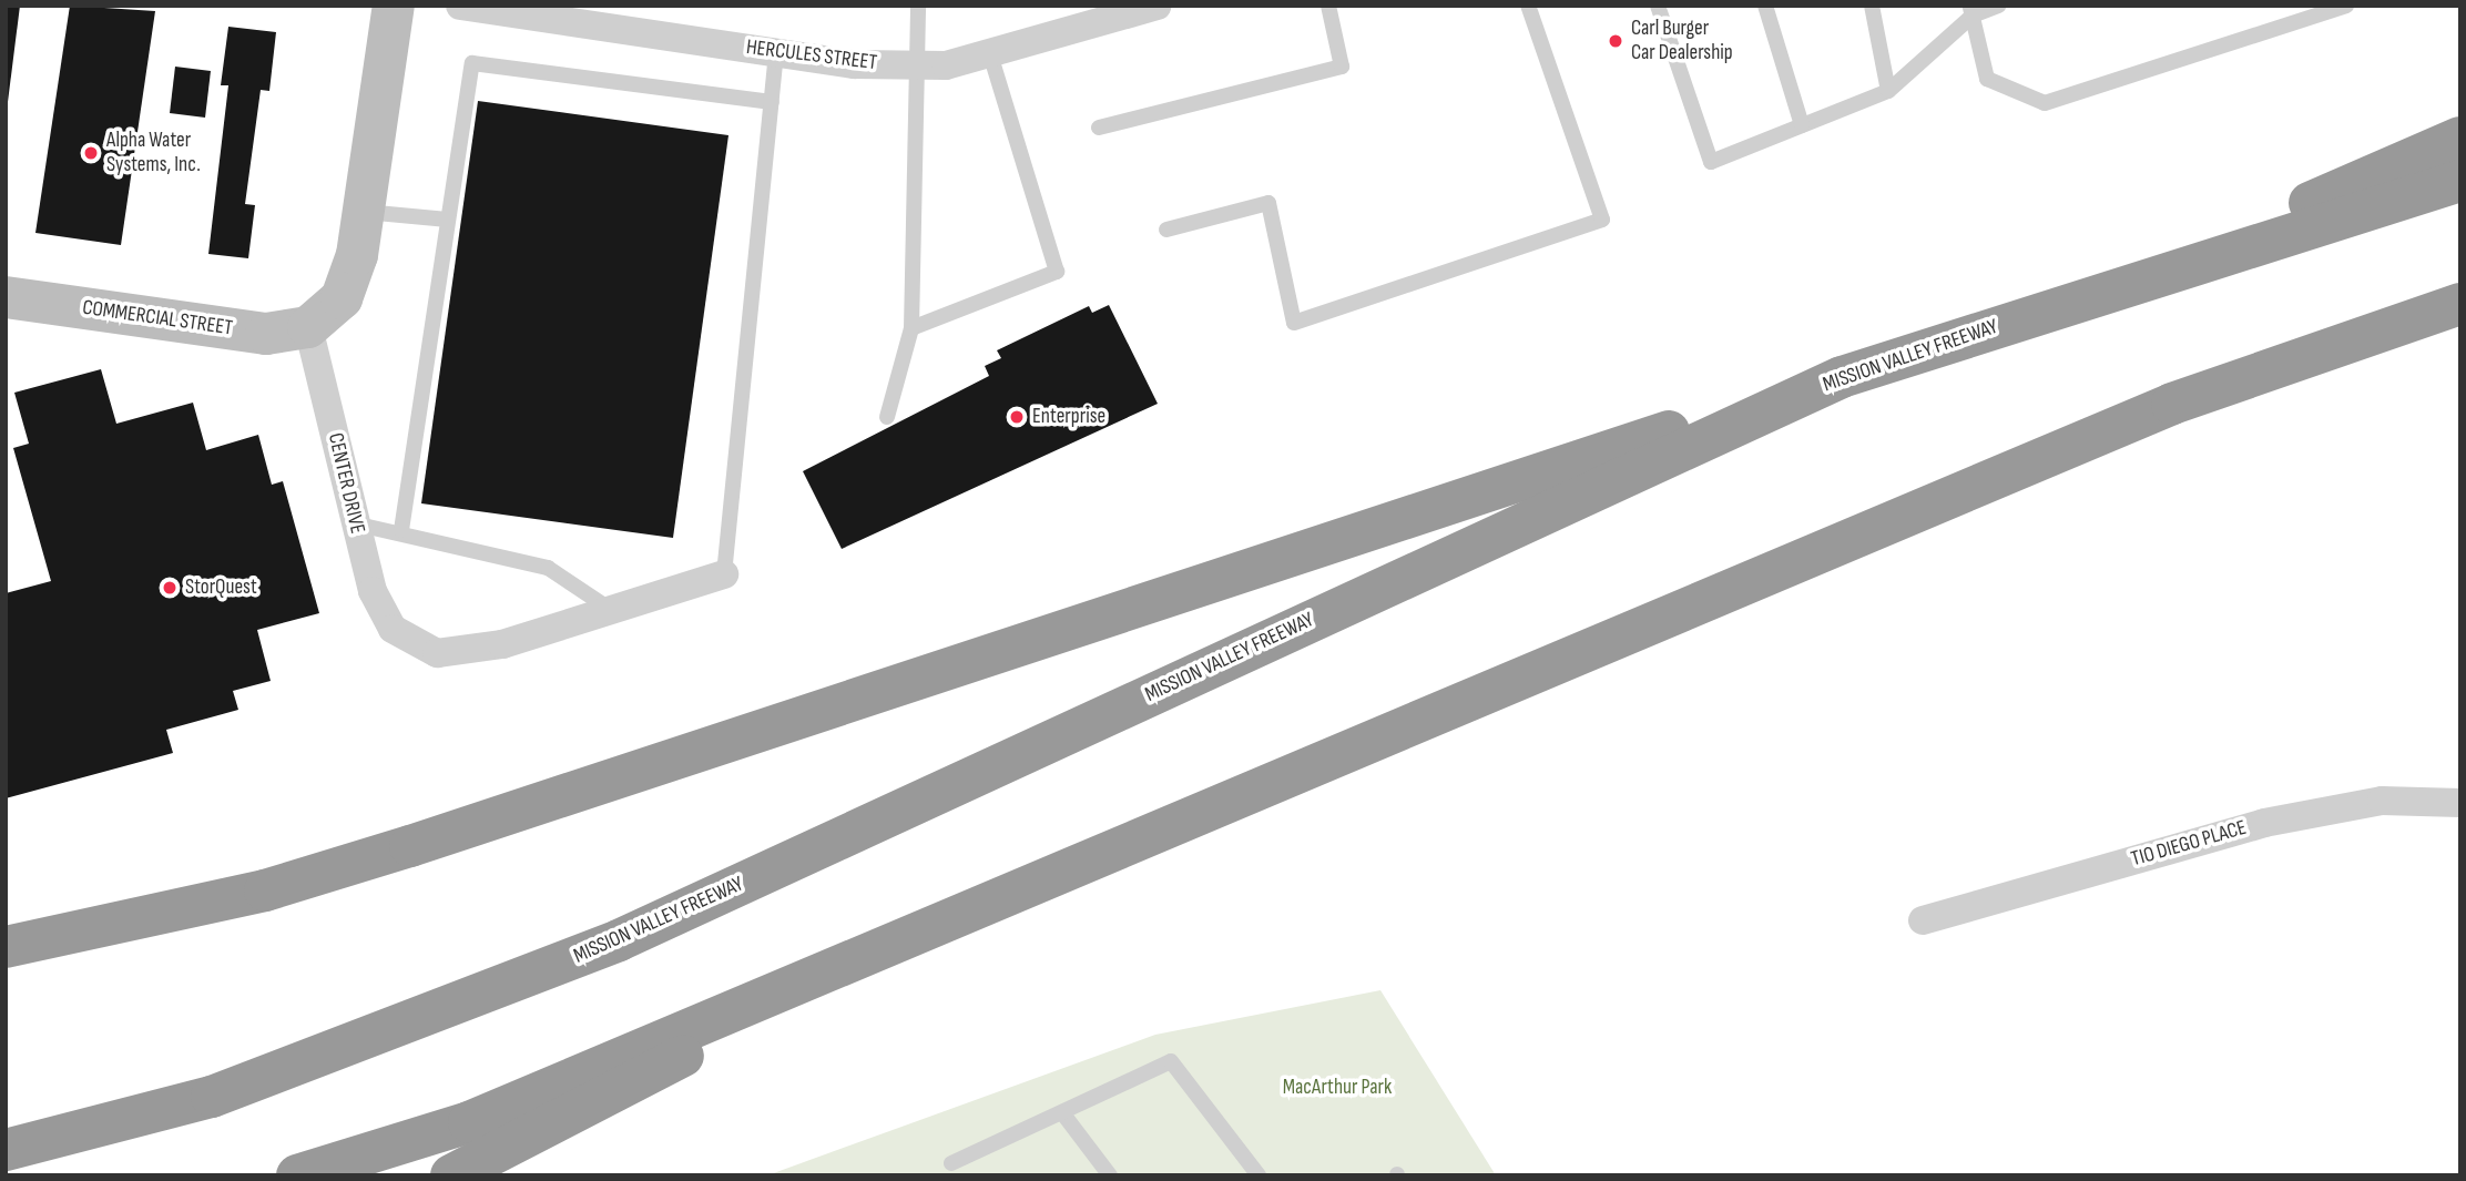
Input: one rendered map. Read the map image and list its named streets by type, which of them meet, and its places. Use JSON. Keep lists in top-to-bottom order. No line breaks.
{"streets":{"highway":["MISSION VALLEY FREEWAY"],"main road":["COMMERCIAL STREET"],"street":["HERCULES STREET","CENTER DRIVE","TIO DIEGO PLACE"]},"crossings":[["COMMERCIAL STREET","CENTER DRIVE"]],"parks":["MacArthur Park"],"places":["Carl Burger Car Dealership","Alpha Water Systems, Inc.","Enterprise","StorQuest"]}
